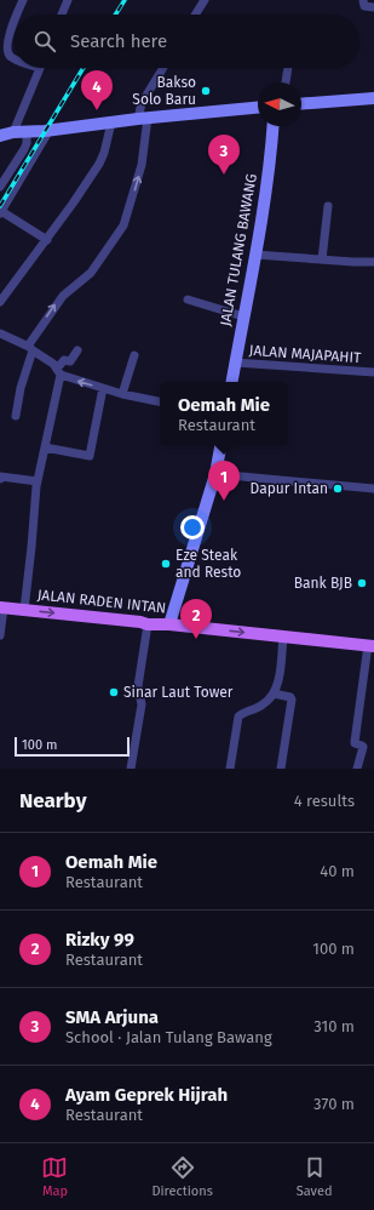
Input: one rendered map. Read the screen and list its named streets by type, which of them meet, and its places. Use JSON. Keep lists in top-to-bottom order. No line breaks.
{"streets":{"main road":["JALAN RADEN INTAN"],"street":["JALAN TULANG BAWANG","JALAN MAJAPAHIT"]},"crossings":[["JALAN TULANG BAWANG","JALAN MAJAPAHIT"]],"one_way":["JALAN RADEN INTAN"],"places":["Bakso Solo Baru","Dapur Intan","Eze Steak and Resto","Bank BJB","Sinar Laut Tower"],"scale_bar":"100 m","north":"left","page":{"search":"Search here","pins":["4","3","1","2"],"popup":["Oemah Mie","Restaurant"],"scale":"100 m","heading":["Nearby","4 results"],"list":[{"mark":"1","name":"Oemah Mie","note":"Restaurant","value":"40 m"},{"mark":"2","name":"Rizky 99","note":"Restaurant","value":"100 m"},{"mark":"3","name":"SMA Arjuna","note":"School · Jalan Tulang Bawang","value":"310 m"},{"mark":"4","name":"Ayam Geprek Hijrah","note":"Restaurant","value":"370 m"}],"nav":["Map","Directions","Saved"]}}
